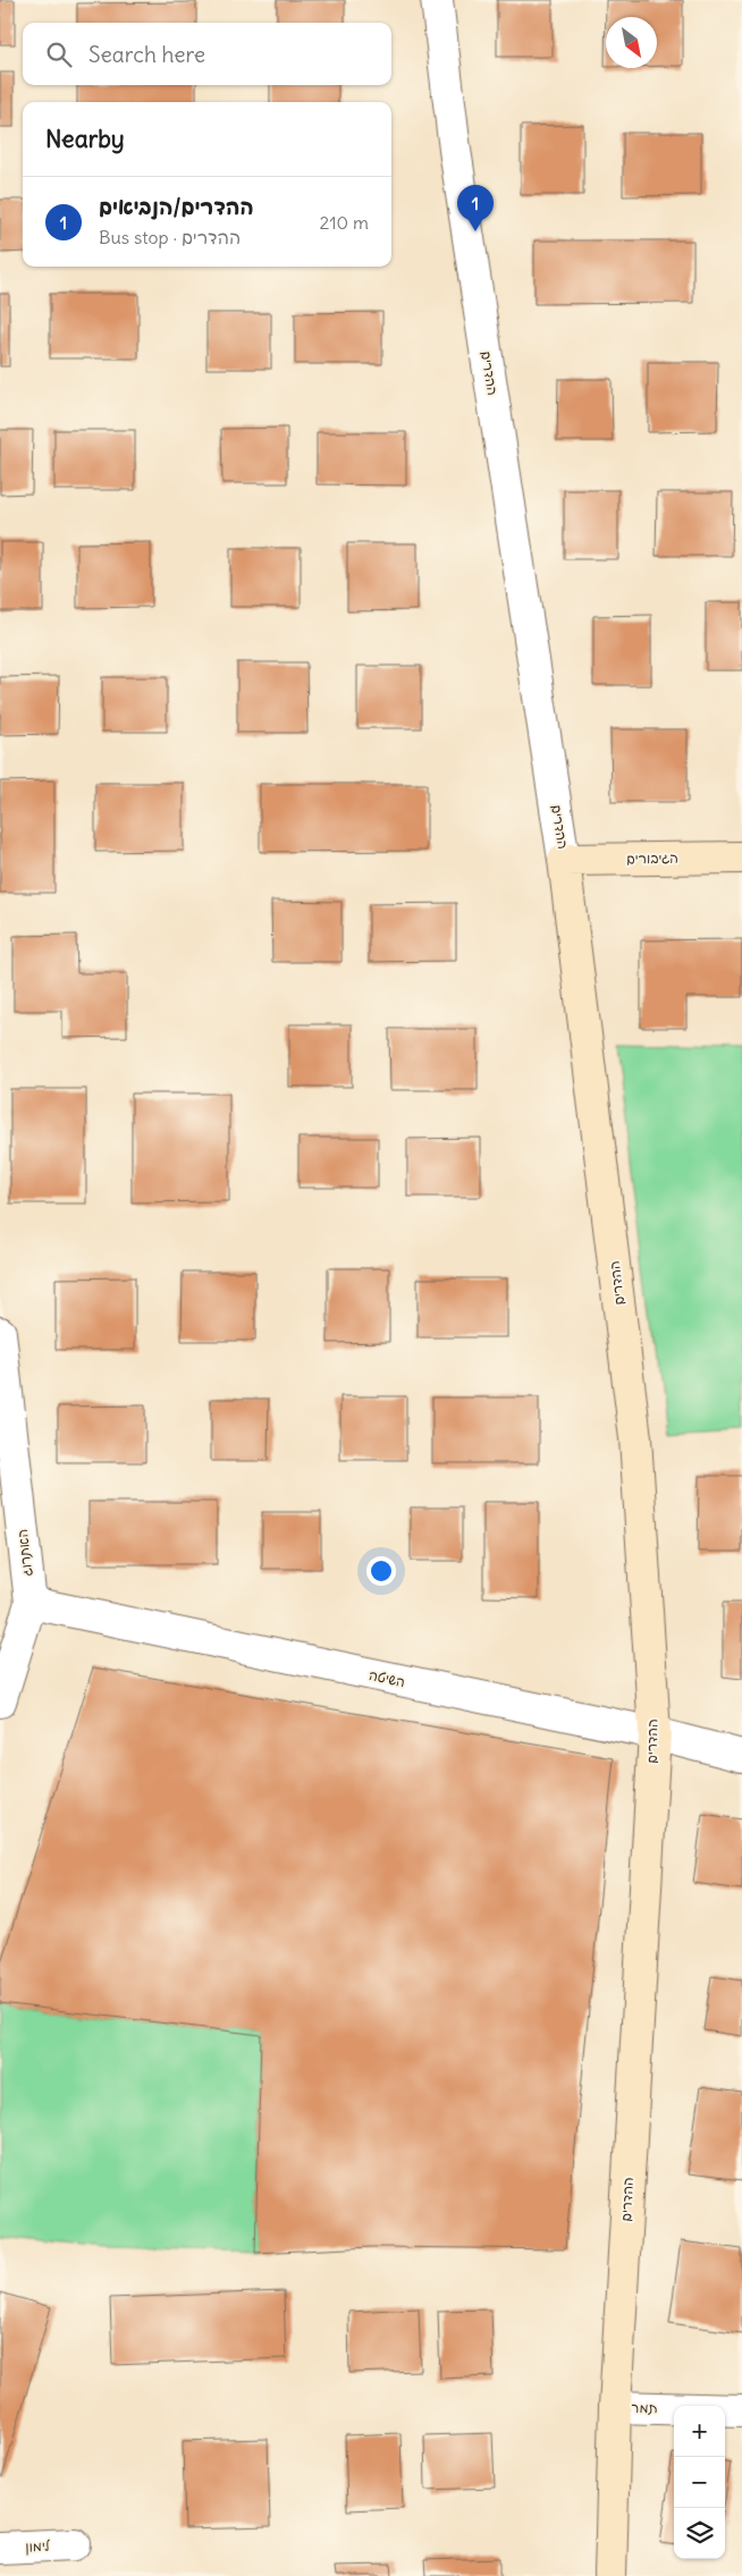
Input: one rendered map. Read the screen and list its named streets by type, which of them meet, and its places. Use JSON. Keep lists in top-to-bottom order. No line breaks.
{"streets":{"street":["ההדרים","הגיבורים","האתרוג","השיטה","תמר","לימון"]},"crossings":[["ההדרים","הגיבורים"],["ההדרים","השיטה"],["ההדרים","תמר"],["האתרוג","השיטה"]],"north":"bottom right","page":{"search":"Search here","heading":"Nearby","list":[{"mark":"1","name":"ההדרים/הנביאים","note":"Bus stop · ההדרים","value":"210 m"}],"pins":"1","map_buttons":["+","−"]}}
